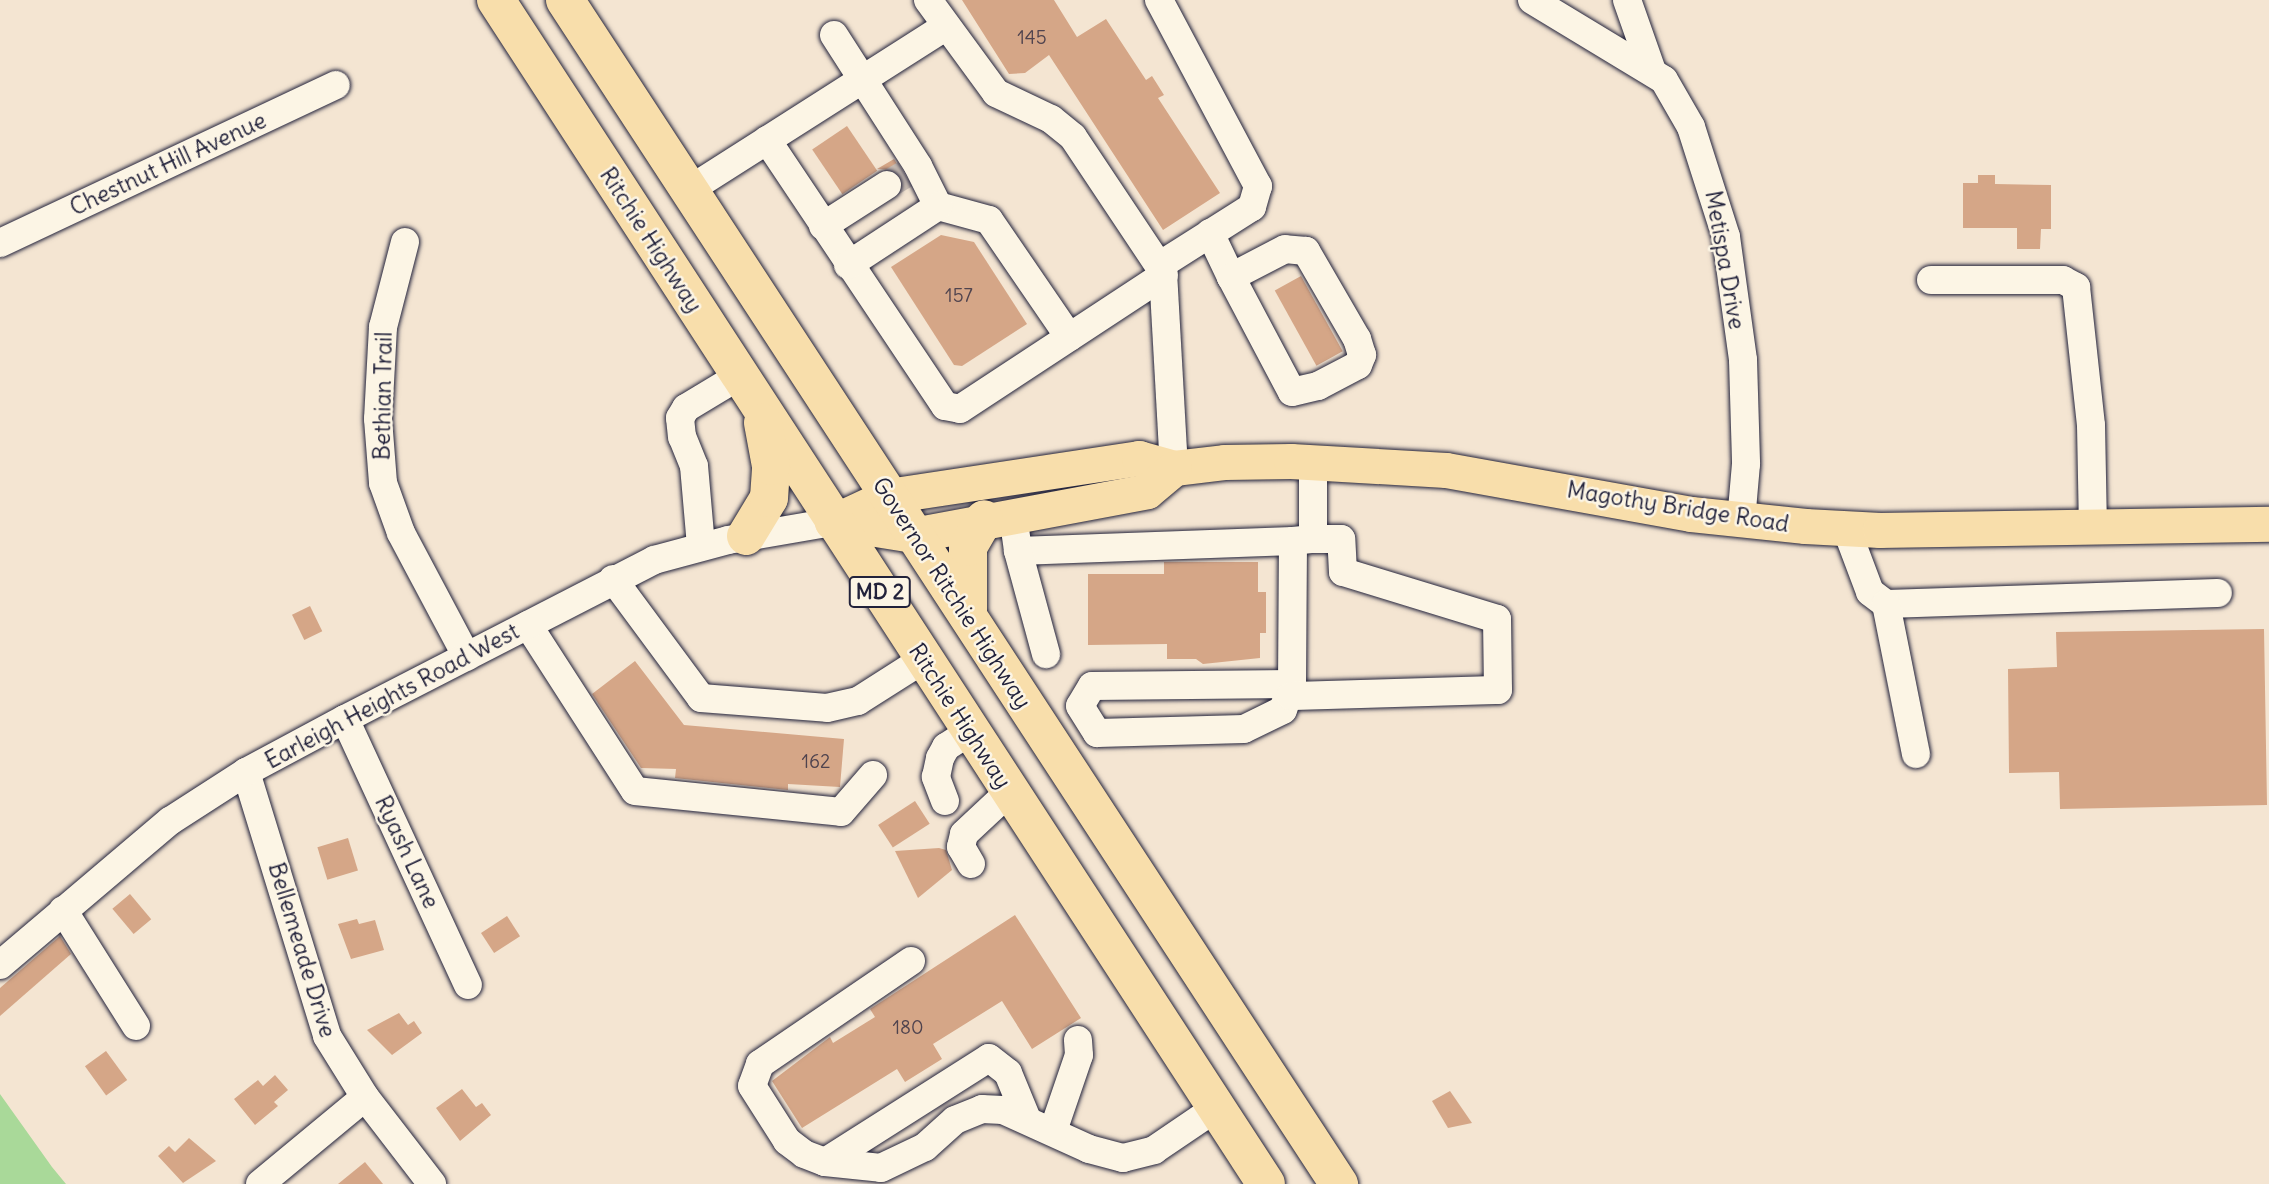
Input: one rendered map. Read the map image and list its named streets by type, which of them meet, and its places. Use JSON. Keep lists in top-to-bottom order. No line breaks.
{"streets":{"highway":["Ritchie Highway","MD 2","Governor Ritchie Highway"],"main road":["Magothy Bridge Road"],"street":["Chestnut Hill Avenue","Metispa Drive","Bethian Trail","Earleigh Heights Road West","Ryash Lane","Bellemeade Drive"]},"crossings":[["Ritchie Highway","Magothy Bridge Road"],["Ritchie Highway","Earleigh Heights Road West"],["Metispa Drive","Magothy Bridge Road"],["Bethian Trail","Earleigh Heights Road West"],["Magothy Bridge Road","Governor Ritchie Highway"],["Magothy Bridge Road","Earleigh Heights Road West"],["Earleigh Heights Road West","Ryash Lane"],["Earleigh Heights Road West","Bellemeade Drive"]],"house_numbers":["145","157","162","180"]}
